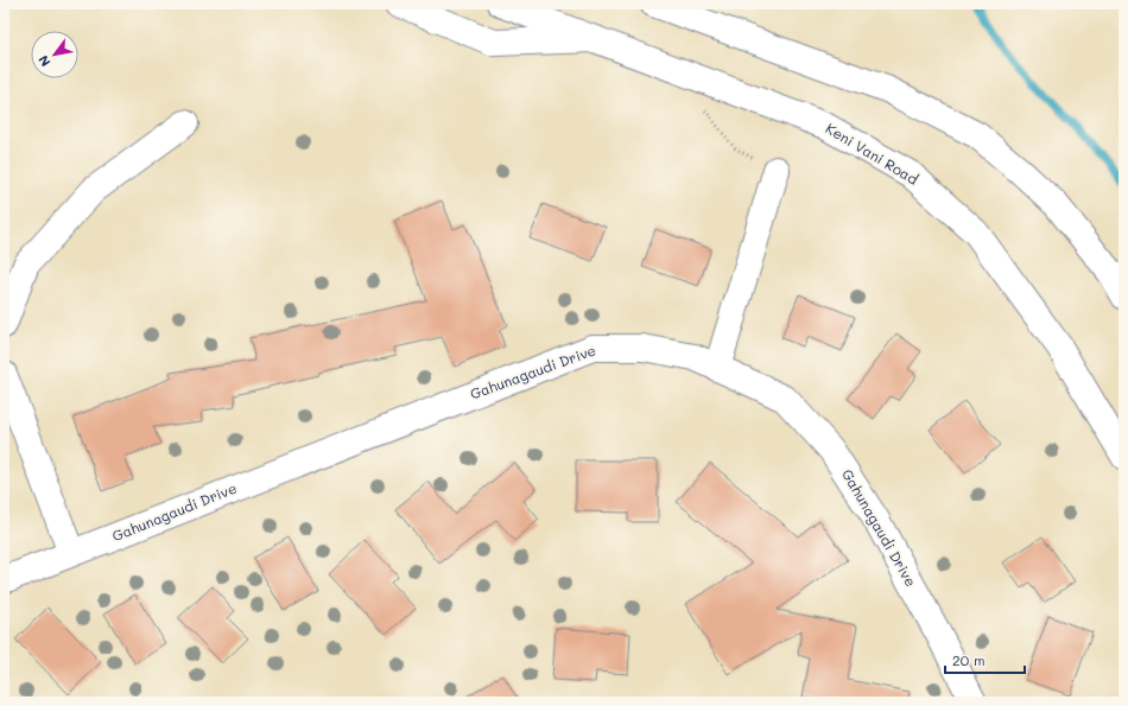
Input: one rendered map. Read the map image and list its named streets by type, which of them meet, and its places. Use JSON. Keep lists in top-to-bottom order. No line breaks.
{"streets":{"street":["Keni Vani Road","Gahunagaudi Drive"]},"scale_bar":"20 m","north":"bottom left"}
